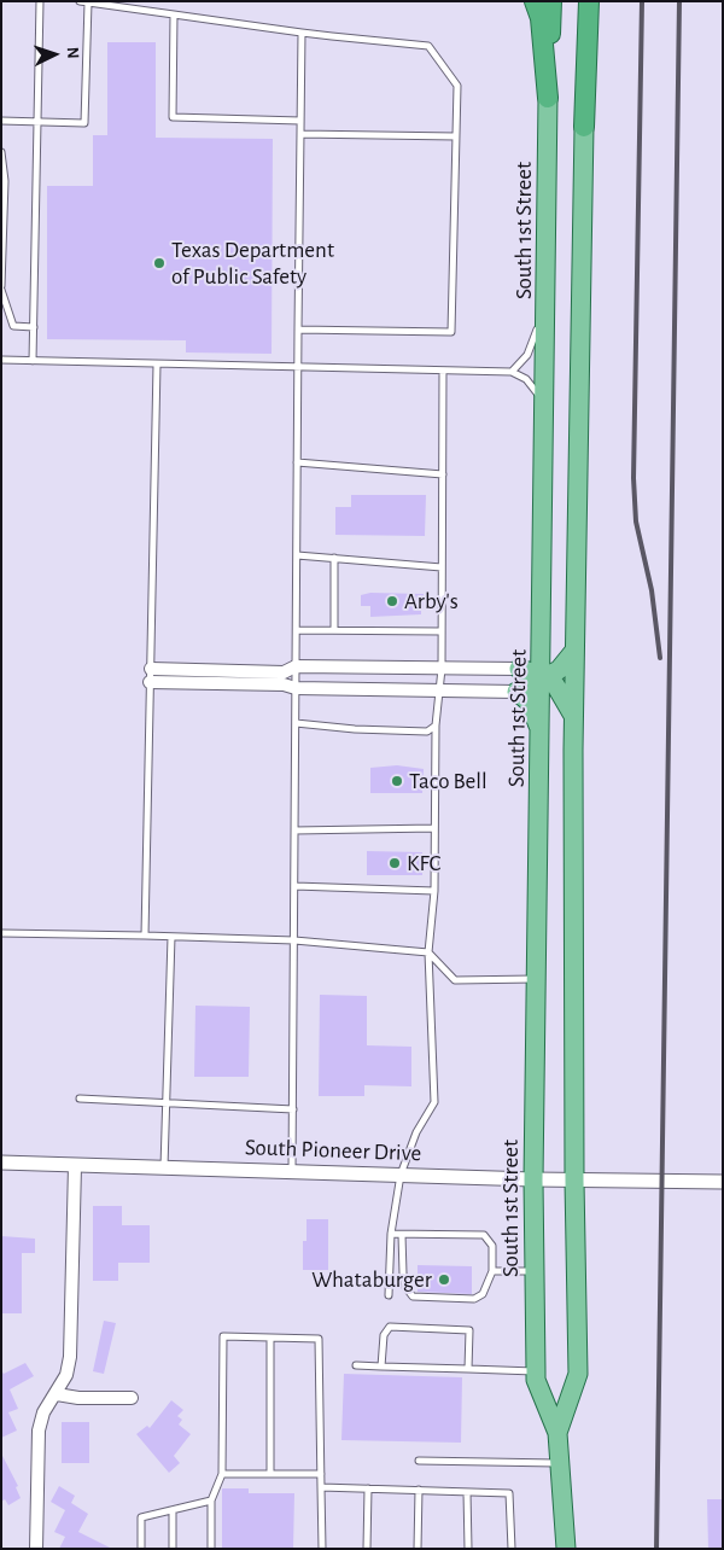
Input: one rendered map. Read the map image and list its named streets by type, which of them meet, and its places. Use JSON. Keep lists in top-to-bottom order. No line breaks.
{"streets":{"highway":["South 1st Street"],"street":["South Pioneer Drive"]},"crossings":[["South 1st Street","South Pioneer Drive"]],"places":["Texas Department of Public Safety","Arby's","Taco Bell","KFC","Whataburger"],"north":"right"}
